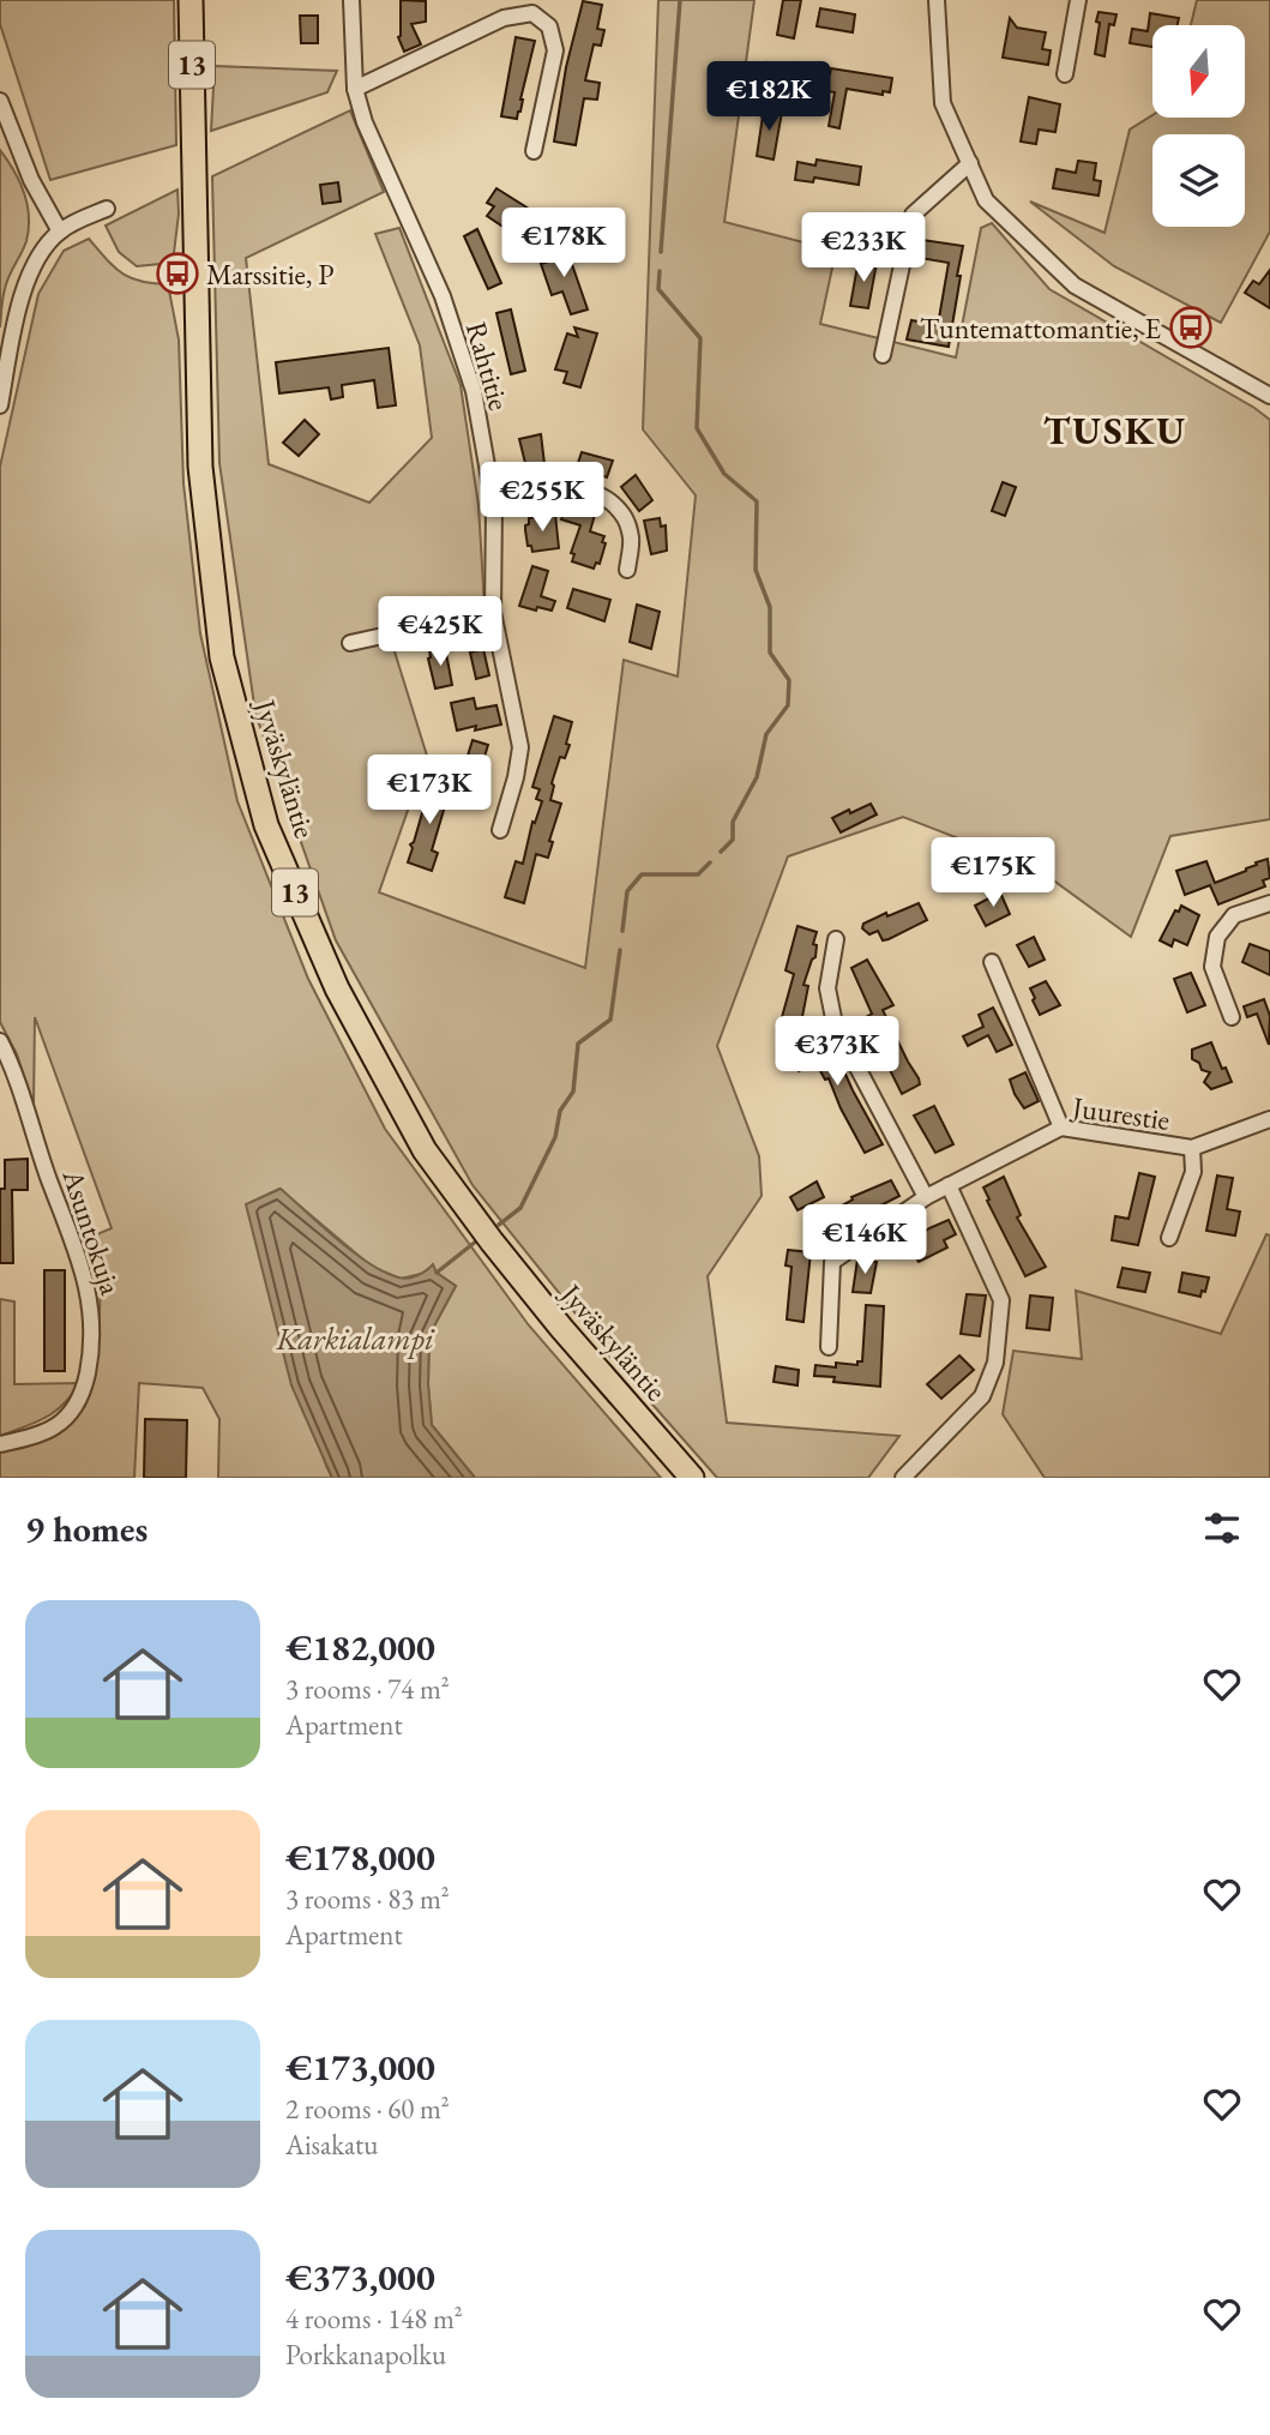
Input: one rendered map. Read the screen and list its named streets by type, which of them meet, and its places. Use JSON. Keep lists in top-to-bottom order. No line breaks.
{"streets":{"highway":["13","Jyväskyläntie"],"street":["Rahtitie","Juurestie","Asuntokuja"]},"districts":["TUSKU"],"water":["Karkialampi"],"places":{"bus stop":["Marssitie, P","Tuntemattomantie, E"]},"north":"bottom","page":{"price":["€182K","€178K","€233K","€255K","€425K","€173K","€175K","€373K","€146K"],"heading":"9 homes","list":[{"name":"€182,000","note":"3 rooms · 74 m² · Apartment"},{"name":"€178,000","note":"3 rooms · 83 m² · Apartment"},{"name":"€173,000","note":"2 rooms · 60 m² · Aisakatu"},{"name":"€373,000","note":"4 rooms · 148 m² · Porkkanapolku"}]}}
